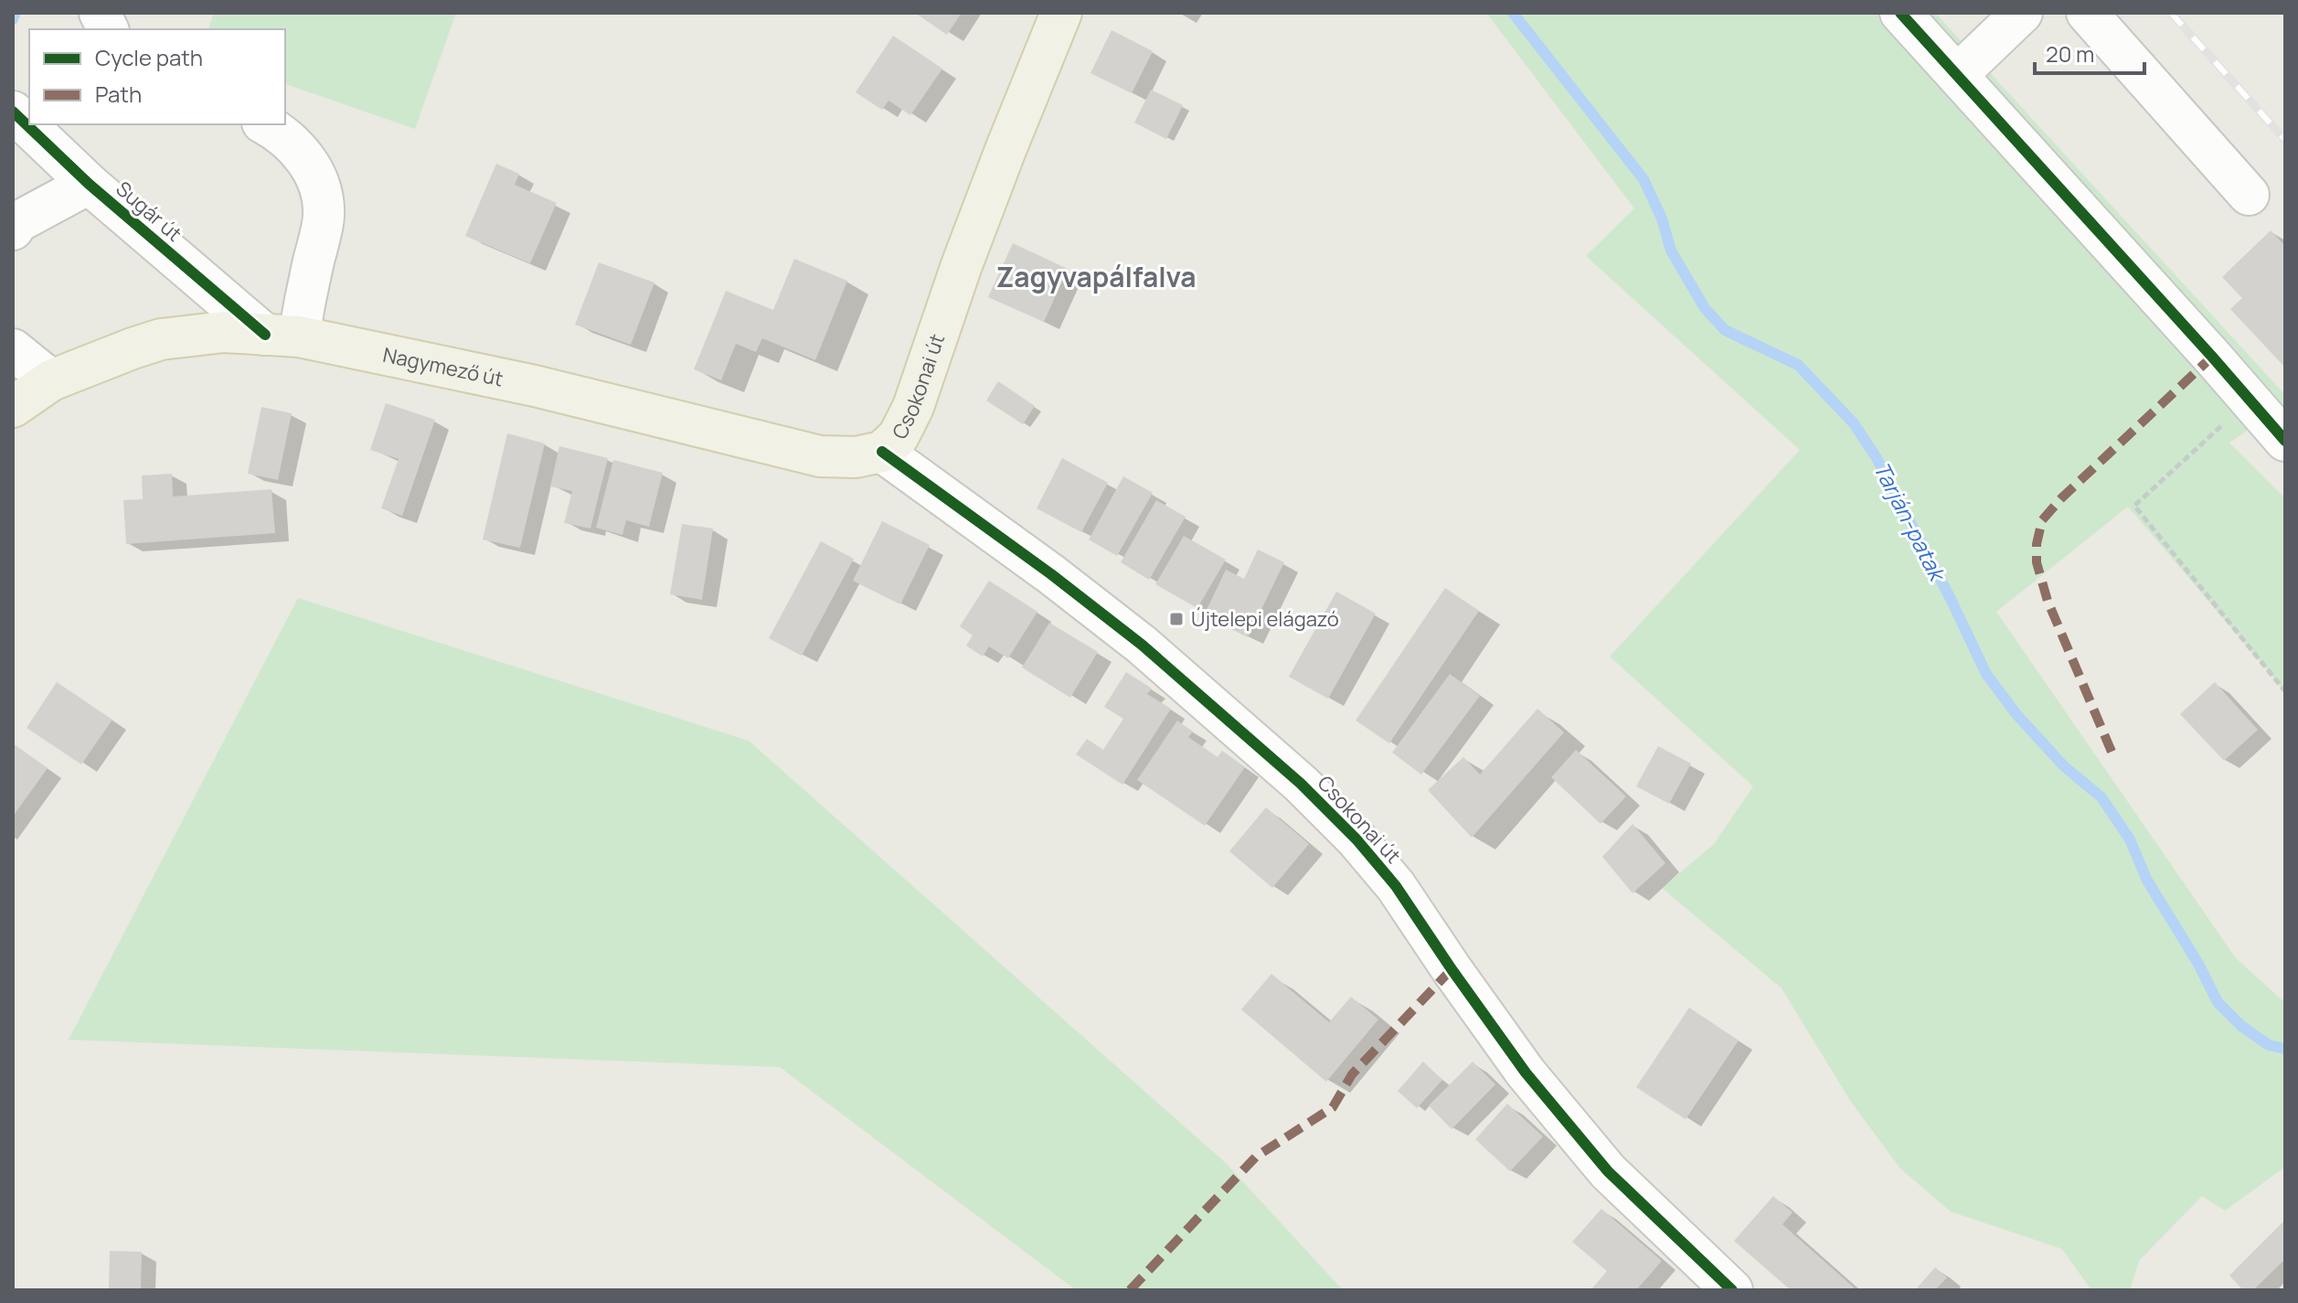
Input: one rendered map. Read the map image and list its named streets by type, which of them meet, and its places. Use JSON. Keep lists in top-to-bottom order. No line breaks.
{"streets":{"main road":["Nagymező út","Csokonai út"],"street":["Sugár út"]},"crossings":[["Sugár út","Nagymező út"],["Nagymező út","Csokonai út"]],"districts":["Zagyvapálfalva"],"water":["Tarján-patak"],"places":{"transit":["Újtelepi elágazó"]},"legend":["Cycle path","Path"],"scale_bar":"20 m"}
